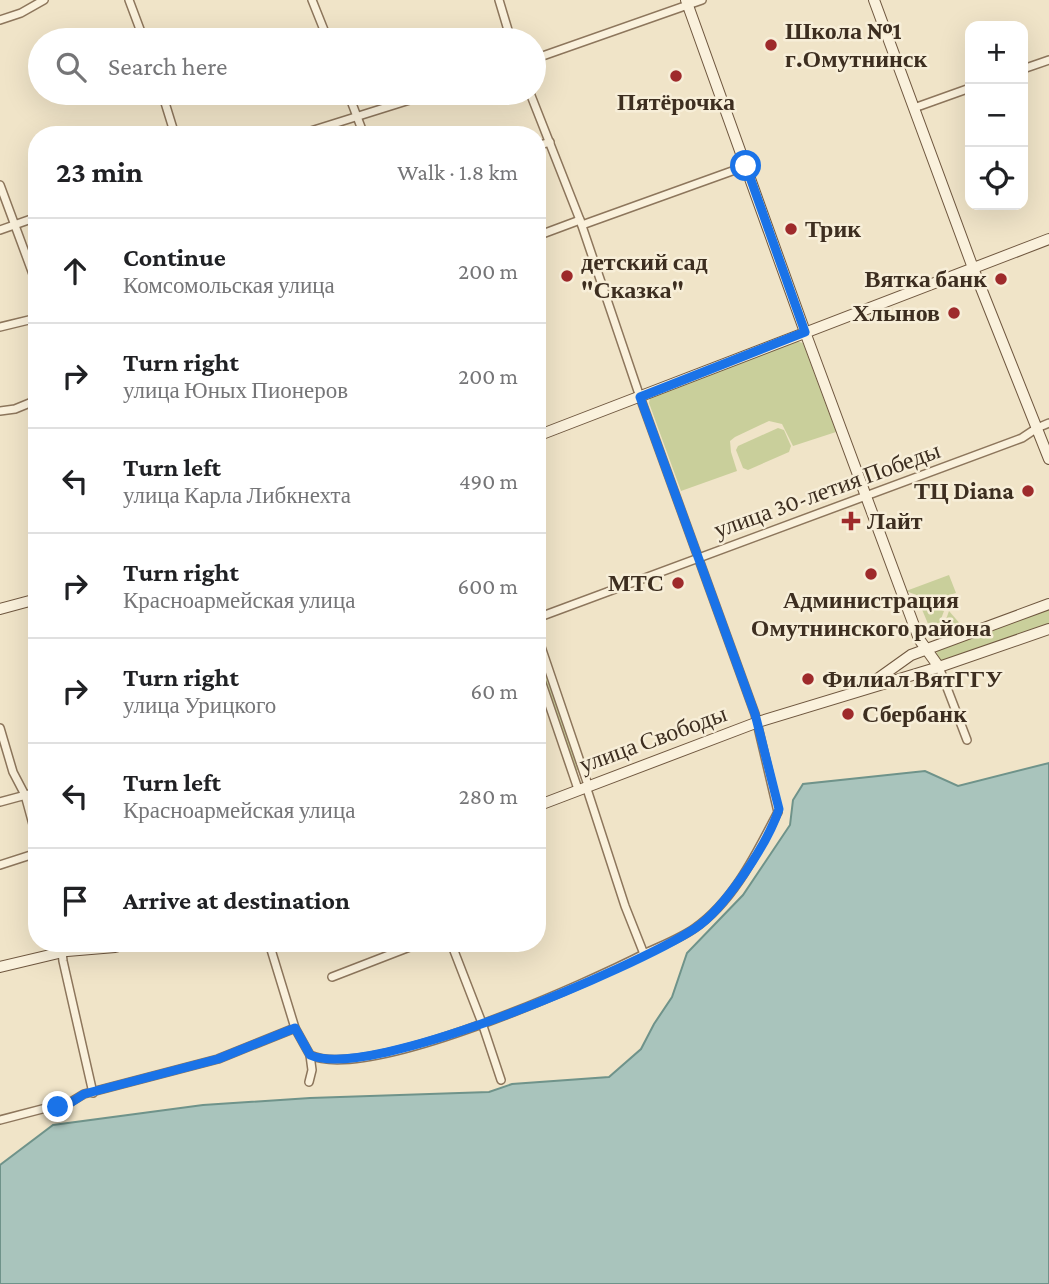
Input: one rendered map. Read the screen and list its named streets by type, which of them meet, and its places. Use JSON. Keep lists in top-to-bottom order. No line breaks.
{"streets":{"street":["улица 30-летия Победы","улица Свободы"]},"places":{"other":["Школа №1 г.Омутнинск","Пятёрочка","Трик","детский сад \"Сказка\"","Вятка банк","Хлынов","ТЦ Diana","Администрация Омутнинского района","МТС","Филиал ВятГГУ","Сбербанк"],"health":["Лайт"]},"page":{"map_buttons":["+","−"],"search":"Search here","heading":["23 min","Walk · 1.8 km"],"list":[["Continue","Комсомольская улица","200 m"],["Turn right","улица Юных Пионеров","200 m"],["Turn left","улица Карла Либкнехта","490 m"],["Turn right","Красноармейская улица","600 m"],["Turn right","улица Урицкого","60 m"],["Turn left","Красноармейская улица","280 m"],"Arrive at destination"]}}
